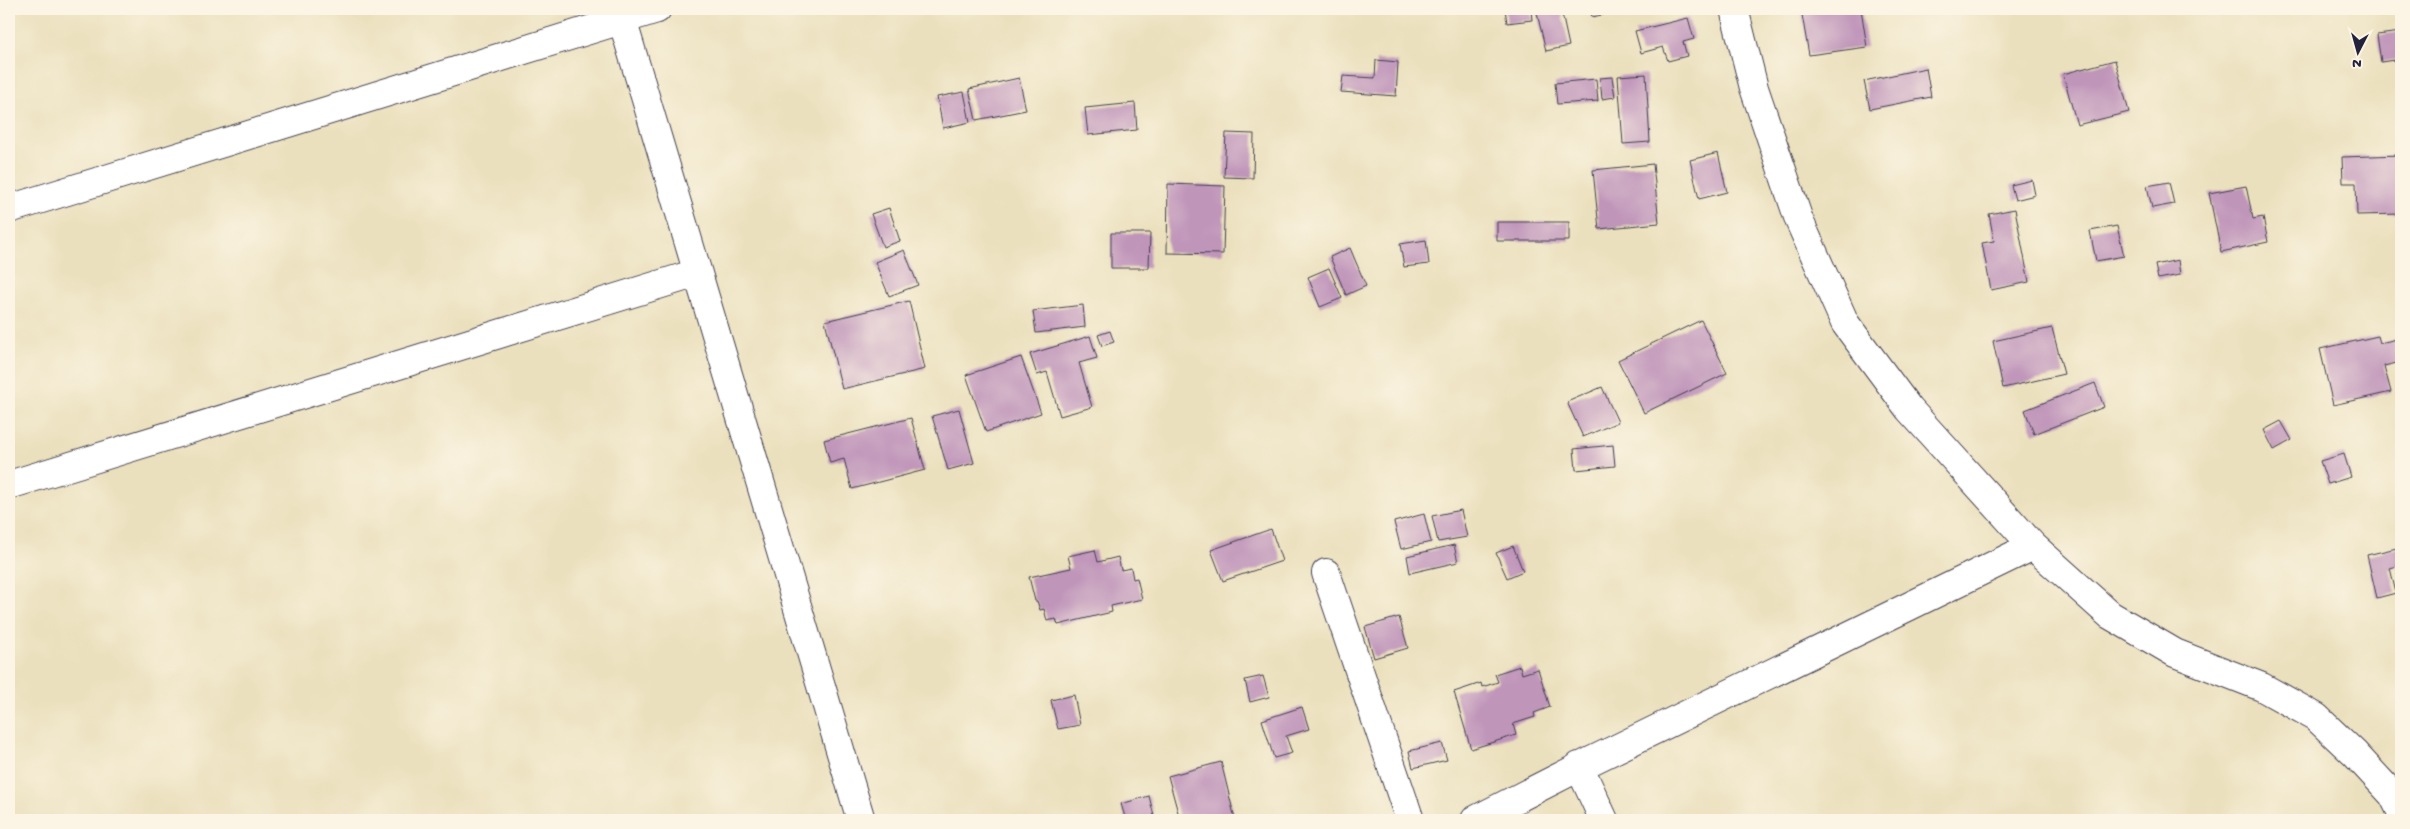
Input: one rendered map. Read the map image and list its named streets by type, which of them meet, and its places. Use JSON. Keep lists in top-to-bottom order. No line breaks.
{"north":"bottom"}
